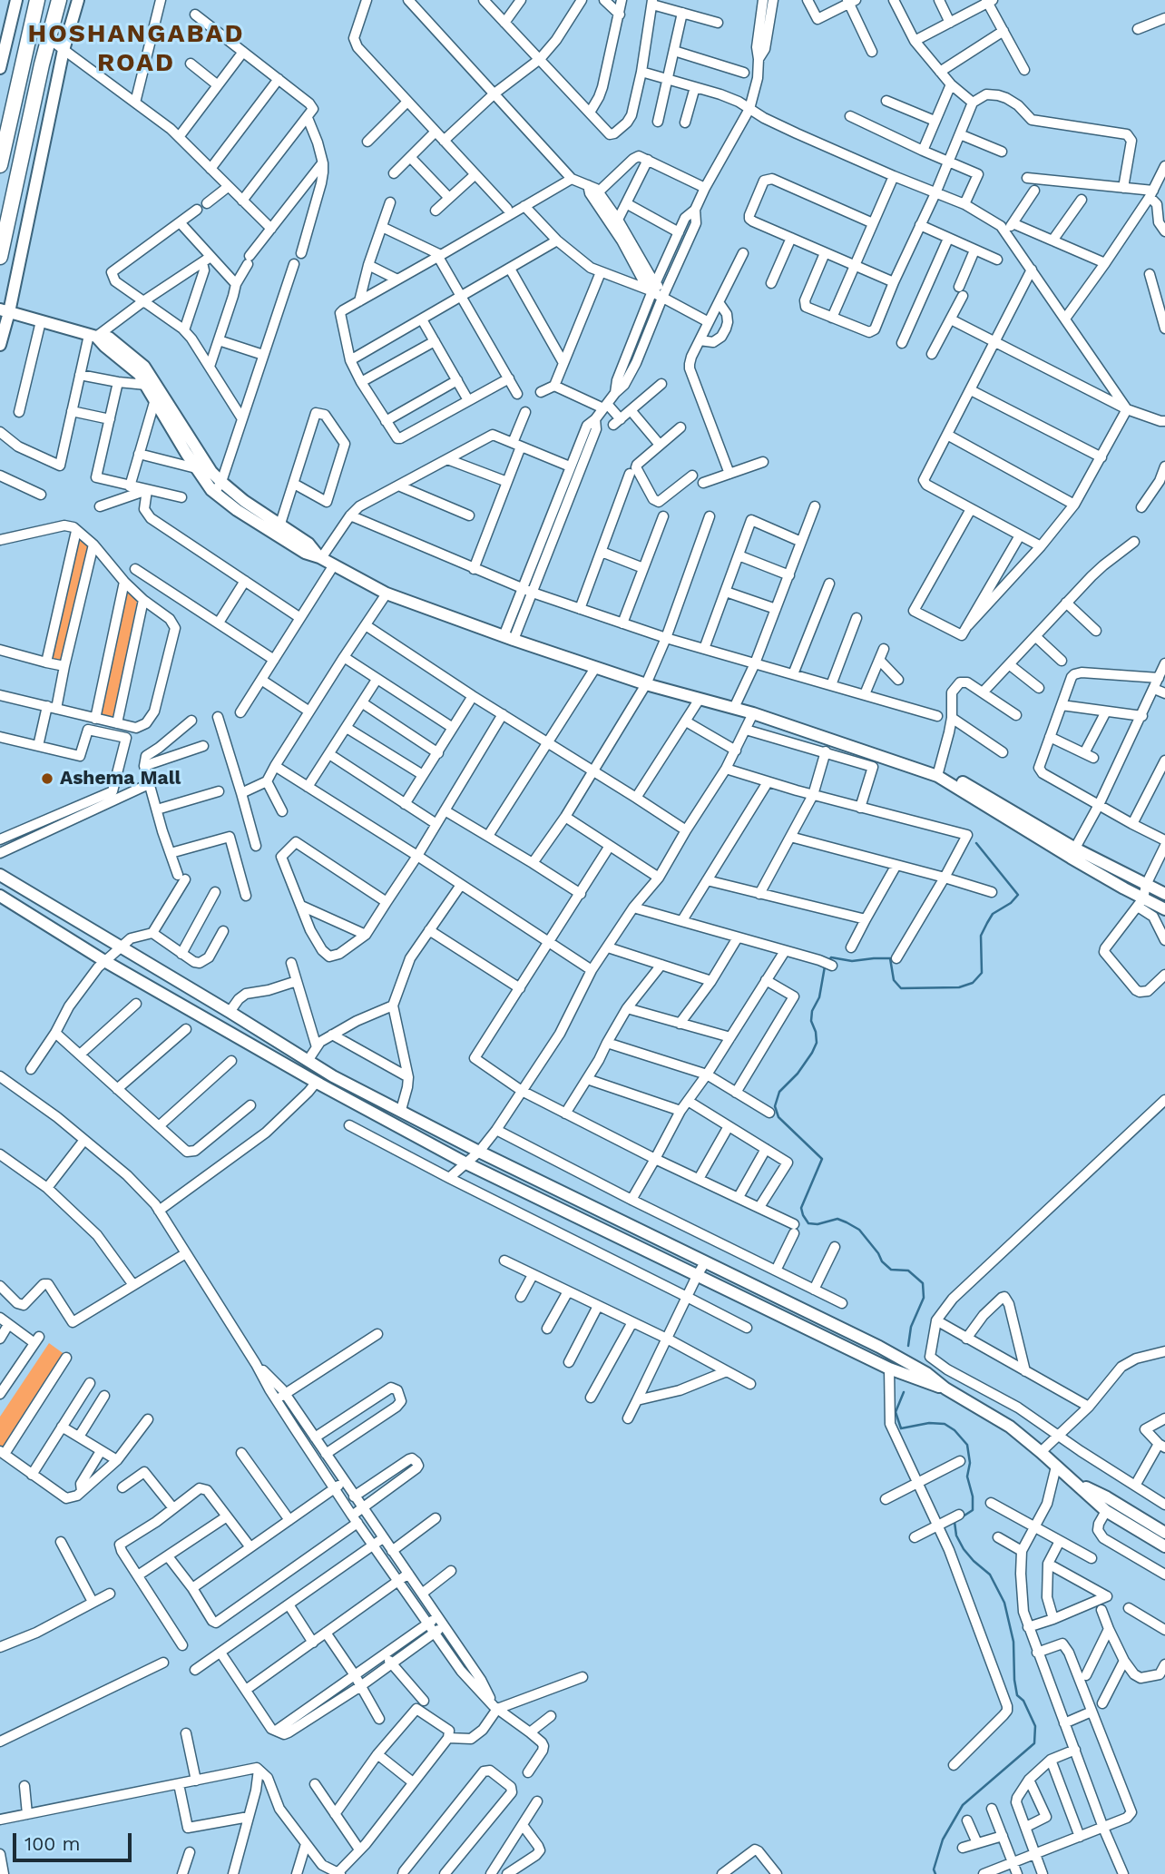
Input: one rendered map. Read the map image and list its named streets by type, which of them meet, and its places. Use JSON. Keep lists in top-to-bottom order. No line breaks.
{"districts":["HOSHANGABAD ROAD"],"places":["Ashema Mall"],"scale_bar":"100 m"}
